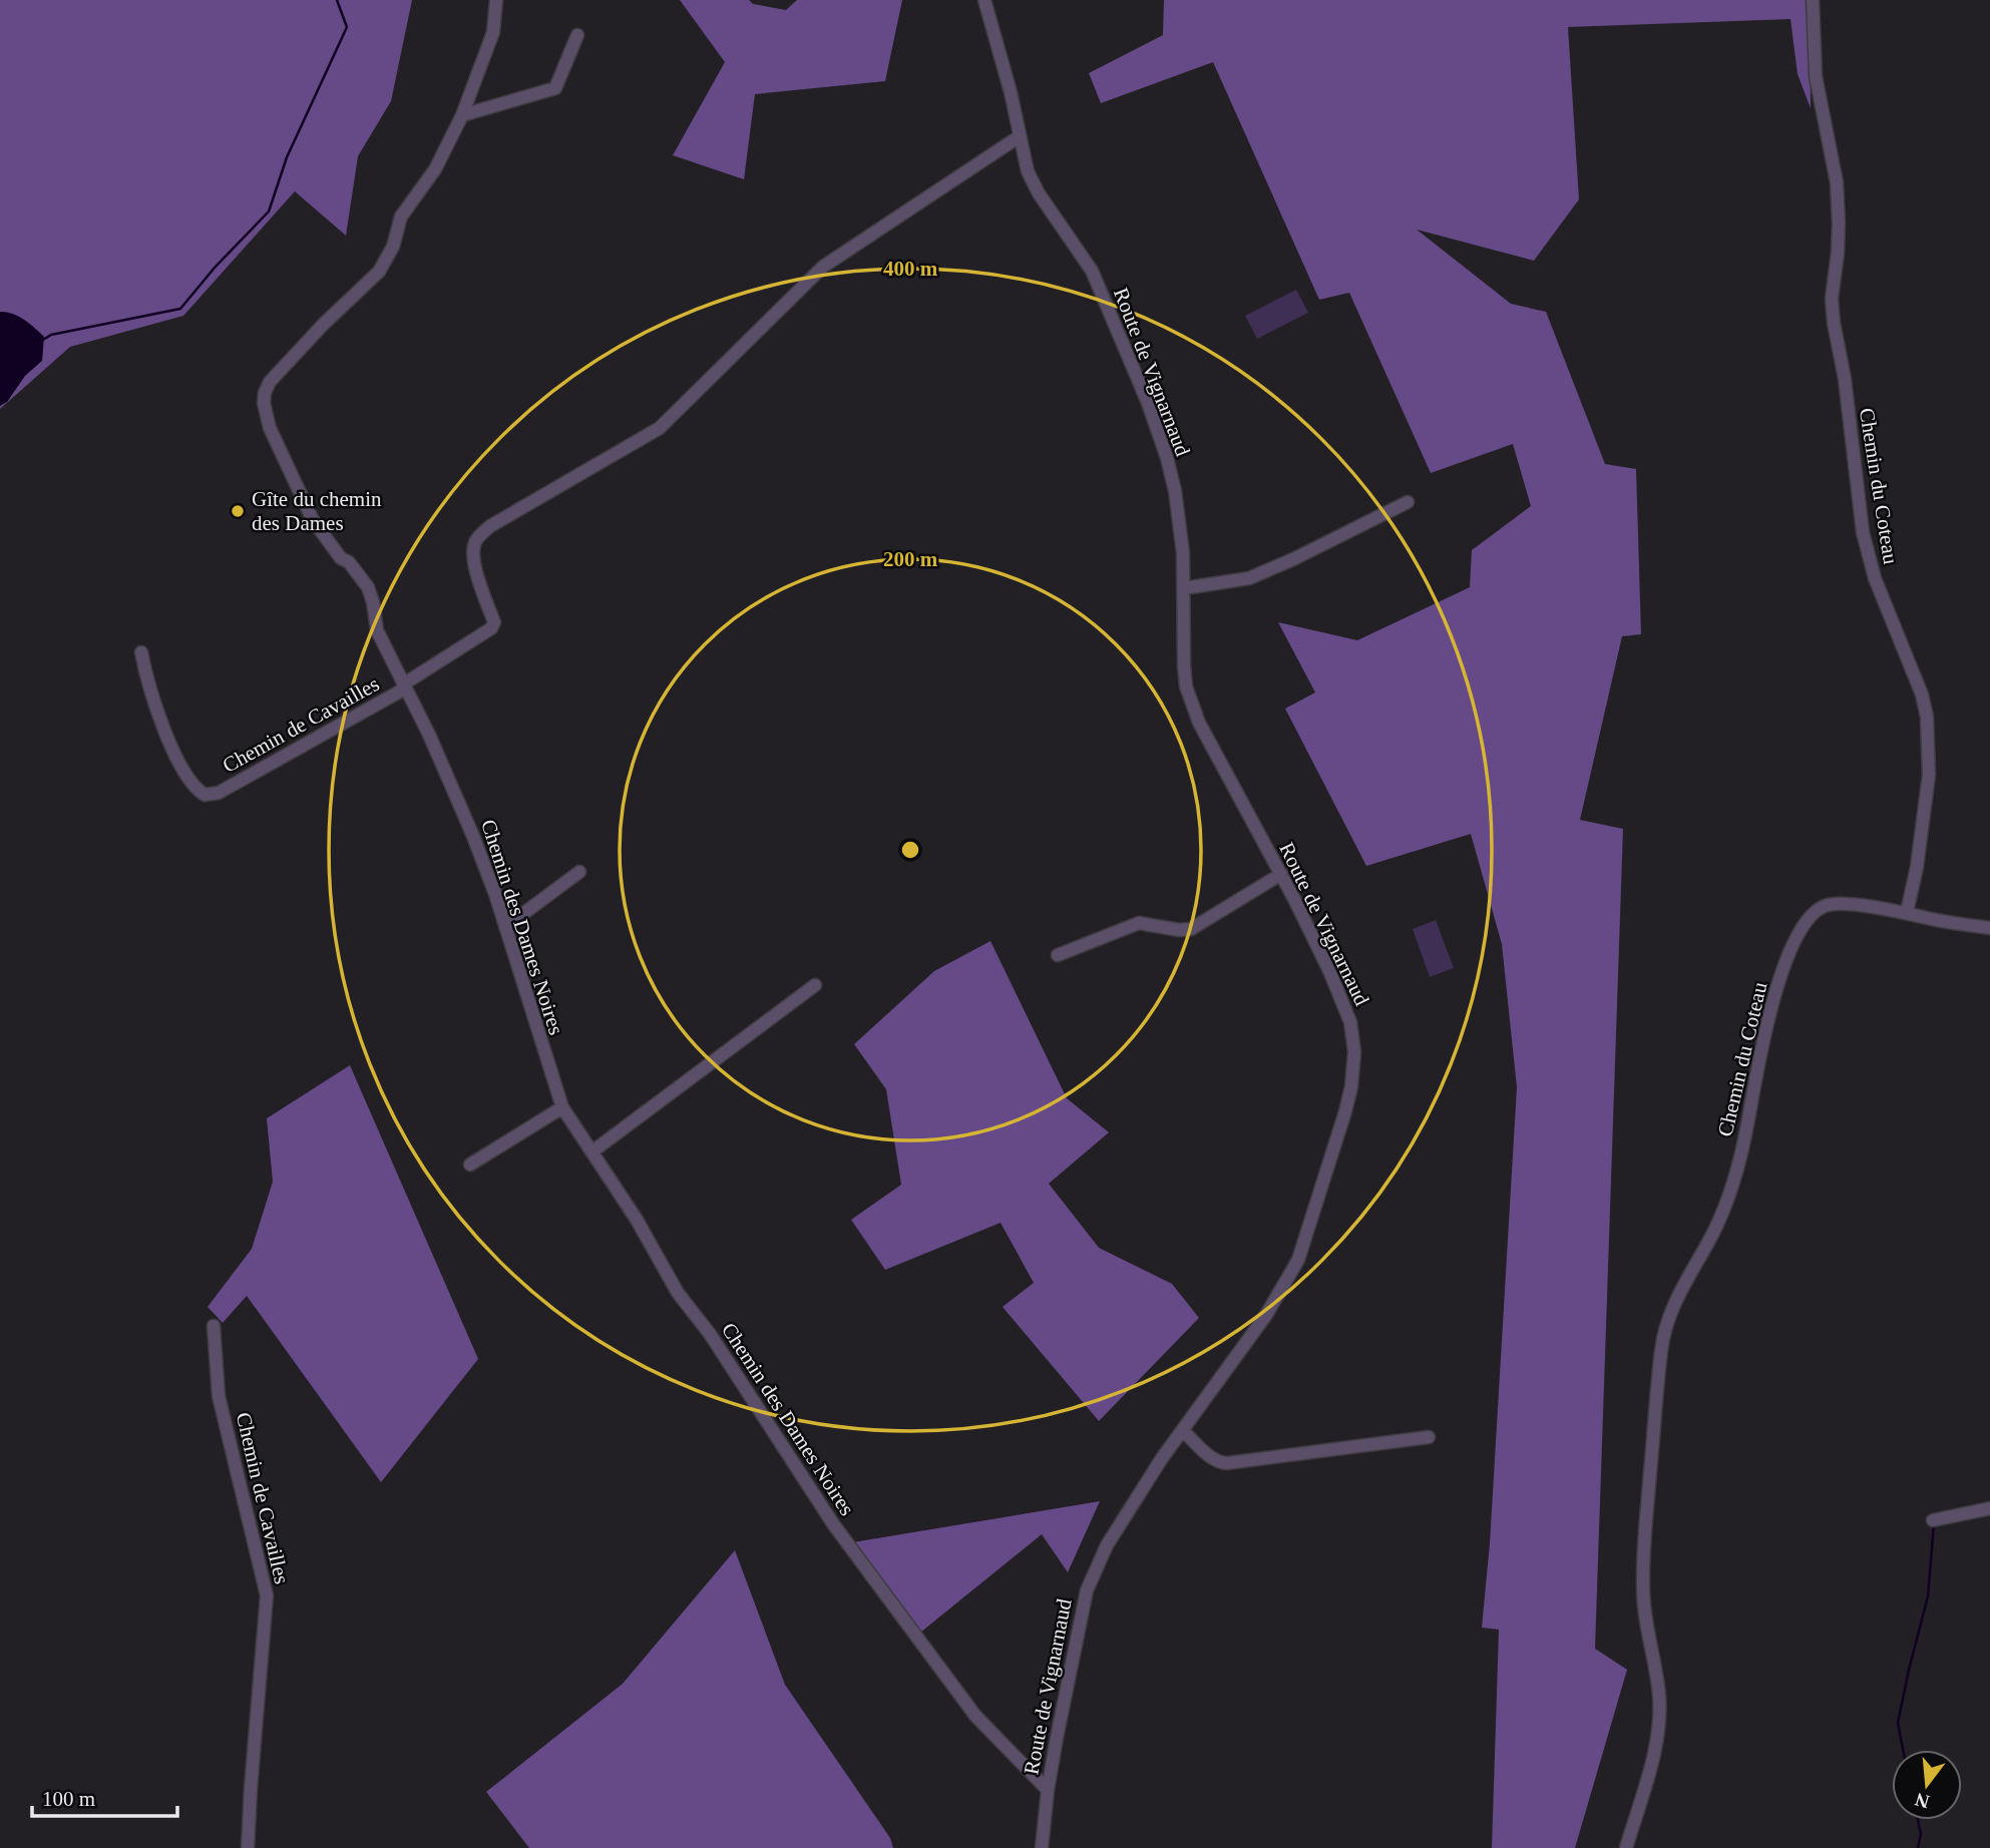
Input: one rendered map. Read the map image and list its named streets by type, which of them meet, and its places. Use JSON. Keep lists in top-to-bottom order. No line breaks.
{"streets":{"street":["Route de Vignarnaud","Chemin du Coteau","Chemin de Cavailles","Chemin des Dames Noires"]},"crossings":[["Route de Vignarnaud","Chemin des Dames Noires"],["Chemin de Cavailles","Chemin des Dames Noires"]],"places":["Gîte du chemin des Dames"],"scale_bar":"100 m","north":"bottom","rings":["400 m","200 m"]}
